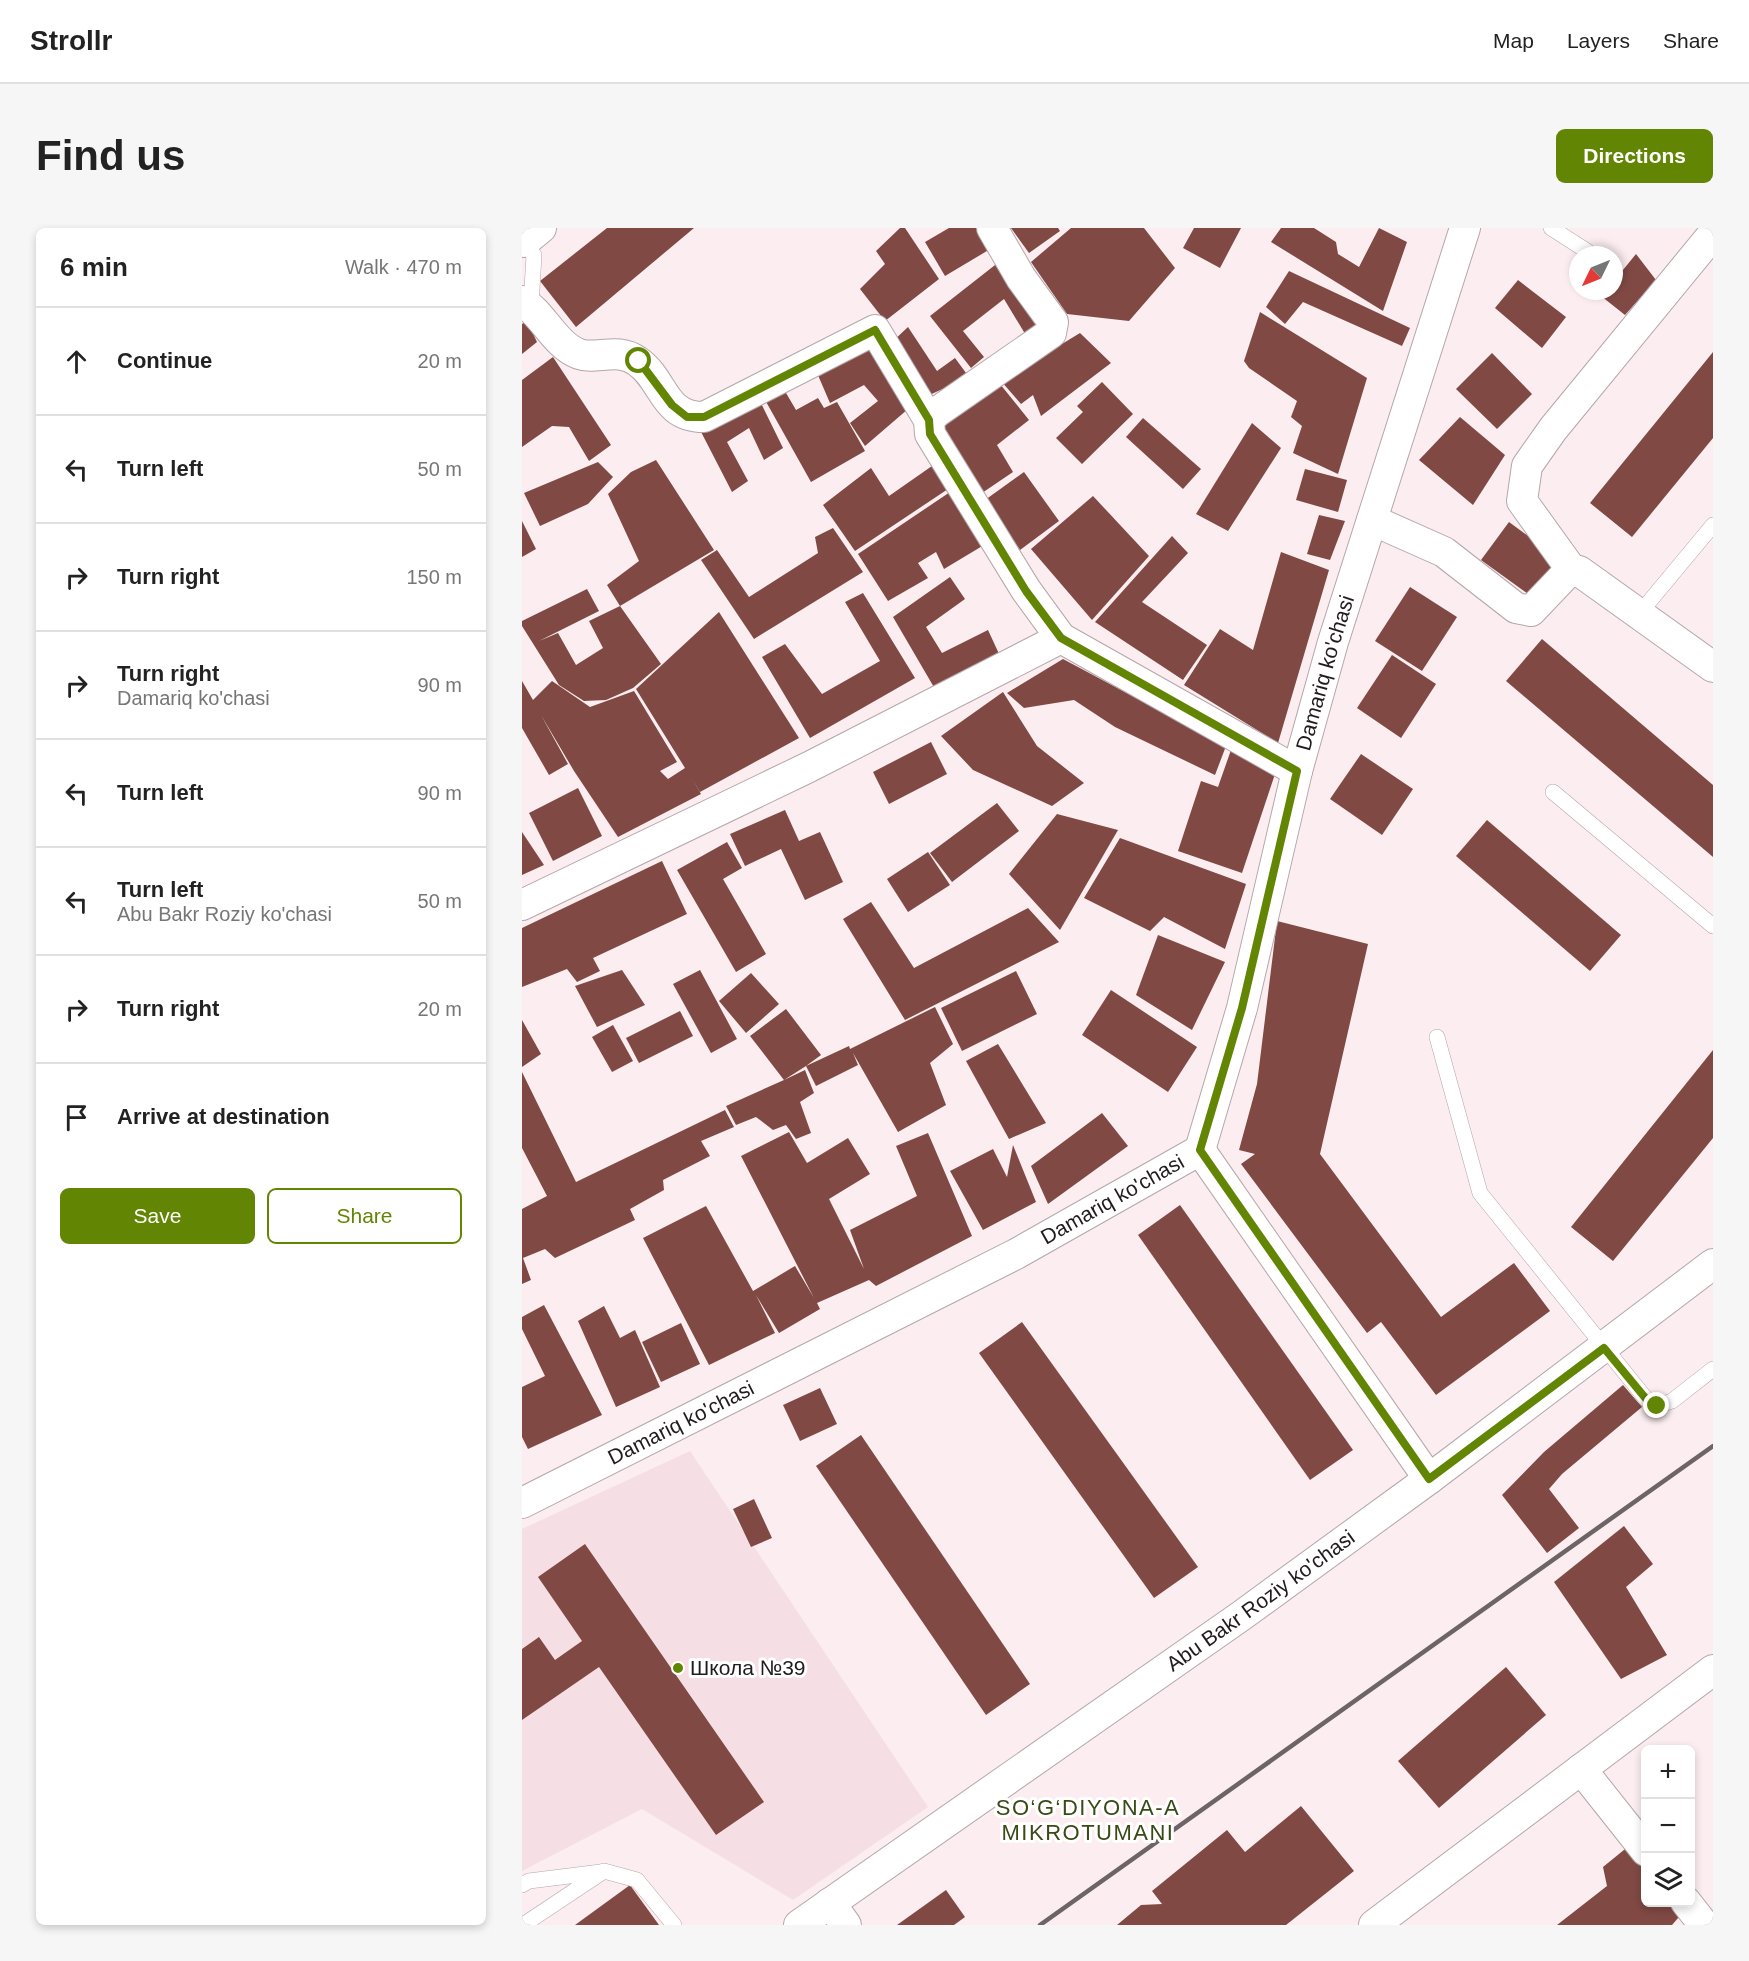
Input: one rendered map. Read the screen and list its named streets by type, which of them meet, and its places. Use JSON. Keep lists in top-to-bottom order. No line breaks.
{"streets":{"street":["Damariq ko'chasi","Abu Bakr Roziy ko'chasi"]},"districts":["SO‘G‘DIYONA-А MIKROTUMANI"],"places":["Школа №39"],"north":"bottom left","page":{"header":"Strollr","nav":["Map","Layers","Share"],"buttons":["Directions",["Save","Share"]],"title":"Find us","heading":["6 min","Walk · 470 m"],"list":[["Continue","20 m"],["Turn left","50 m"],["Turn right","150 m"],["Turn right","Damariq ko'chasi","90 m"],["Turn left","90 m"],["Turn left","Abu Bakr Roziy ko'chasi","50 m"],["Turn right","20 m"],"Arrive at destination"],"map_buttons":["+","−"]}}
